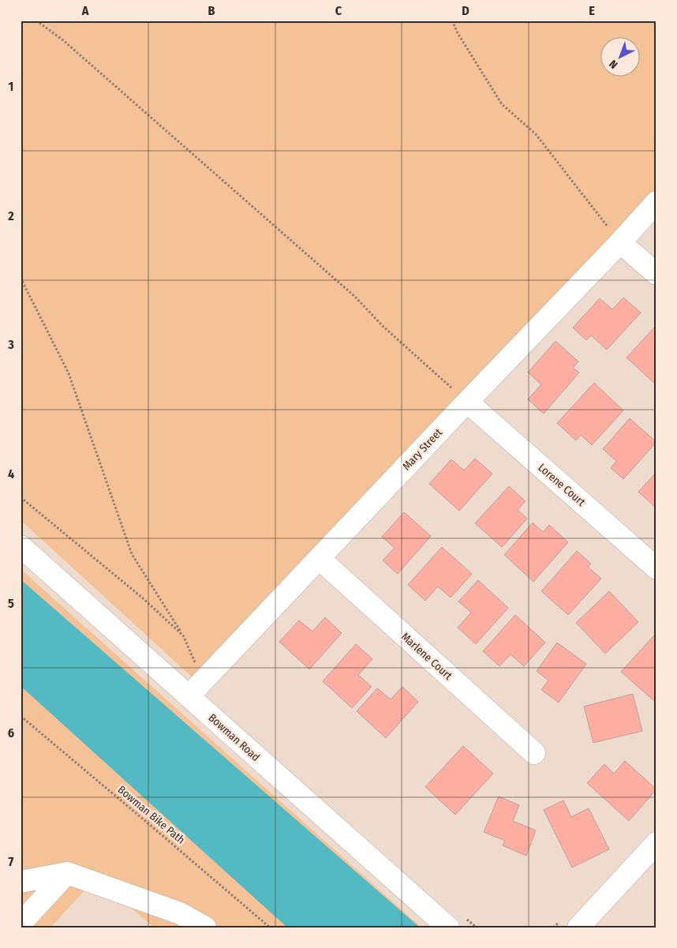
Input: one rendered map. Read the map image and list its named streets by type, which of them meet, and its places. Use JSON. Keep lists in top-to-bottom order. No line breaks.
{"streets":{"street":["Mary Street","Lorene Court","Marlene Court","Bowman Road"],"path":["Bowman Bike Path"]},"crossings":[["Mary Street","Lorene Court"],["Mary Street","Marlene Court"],["Mary Street","Bowman Road"]],"north":"bottom left","grid":{"columns":["A","B","C","D","E"],"rows":["1","2","3","4","5","6","7"]}}
